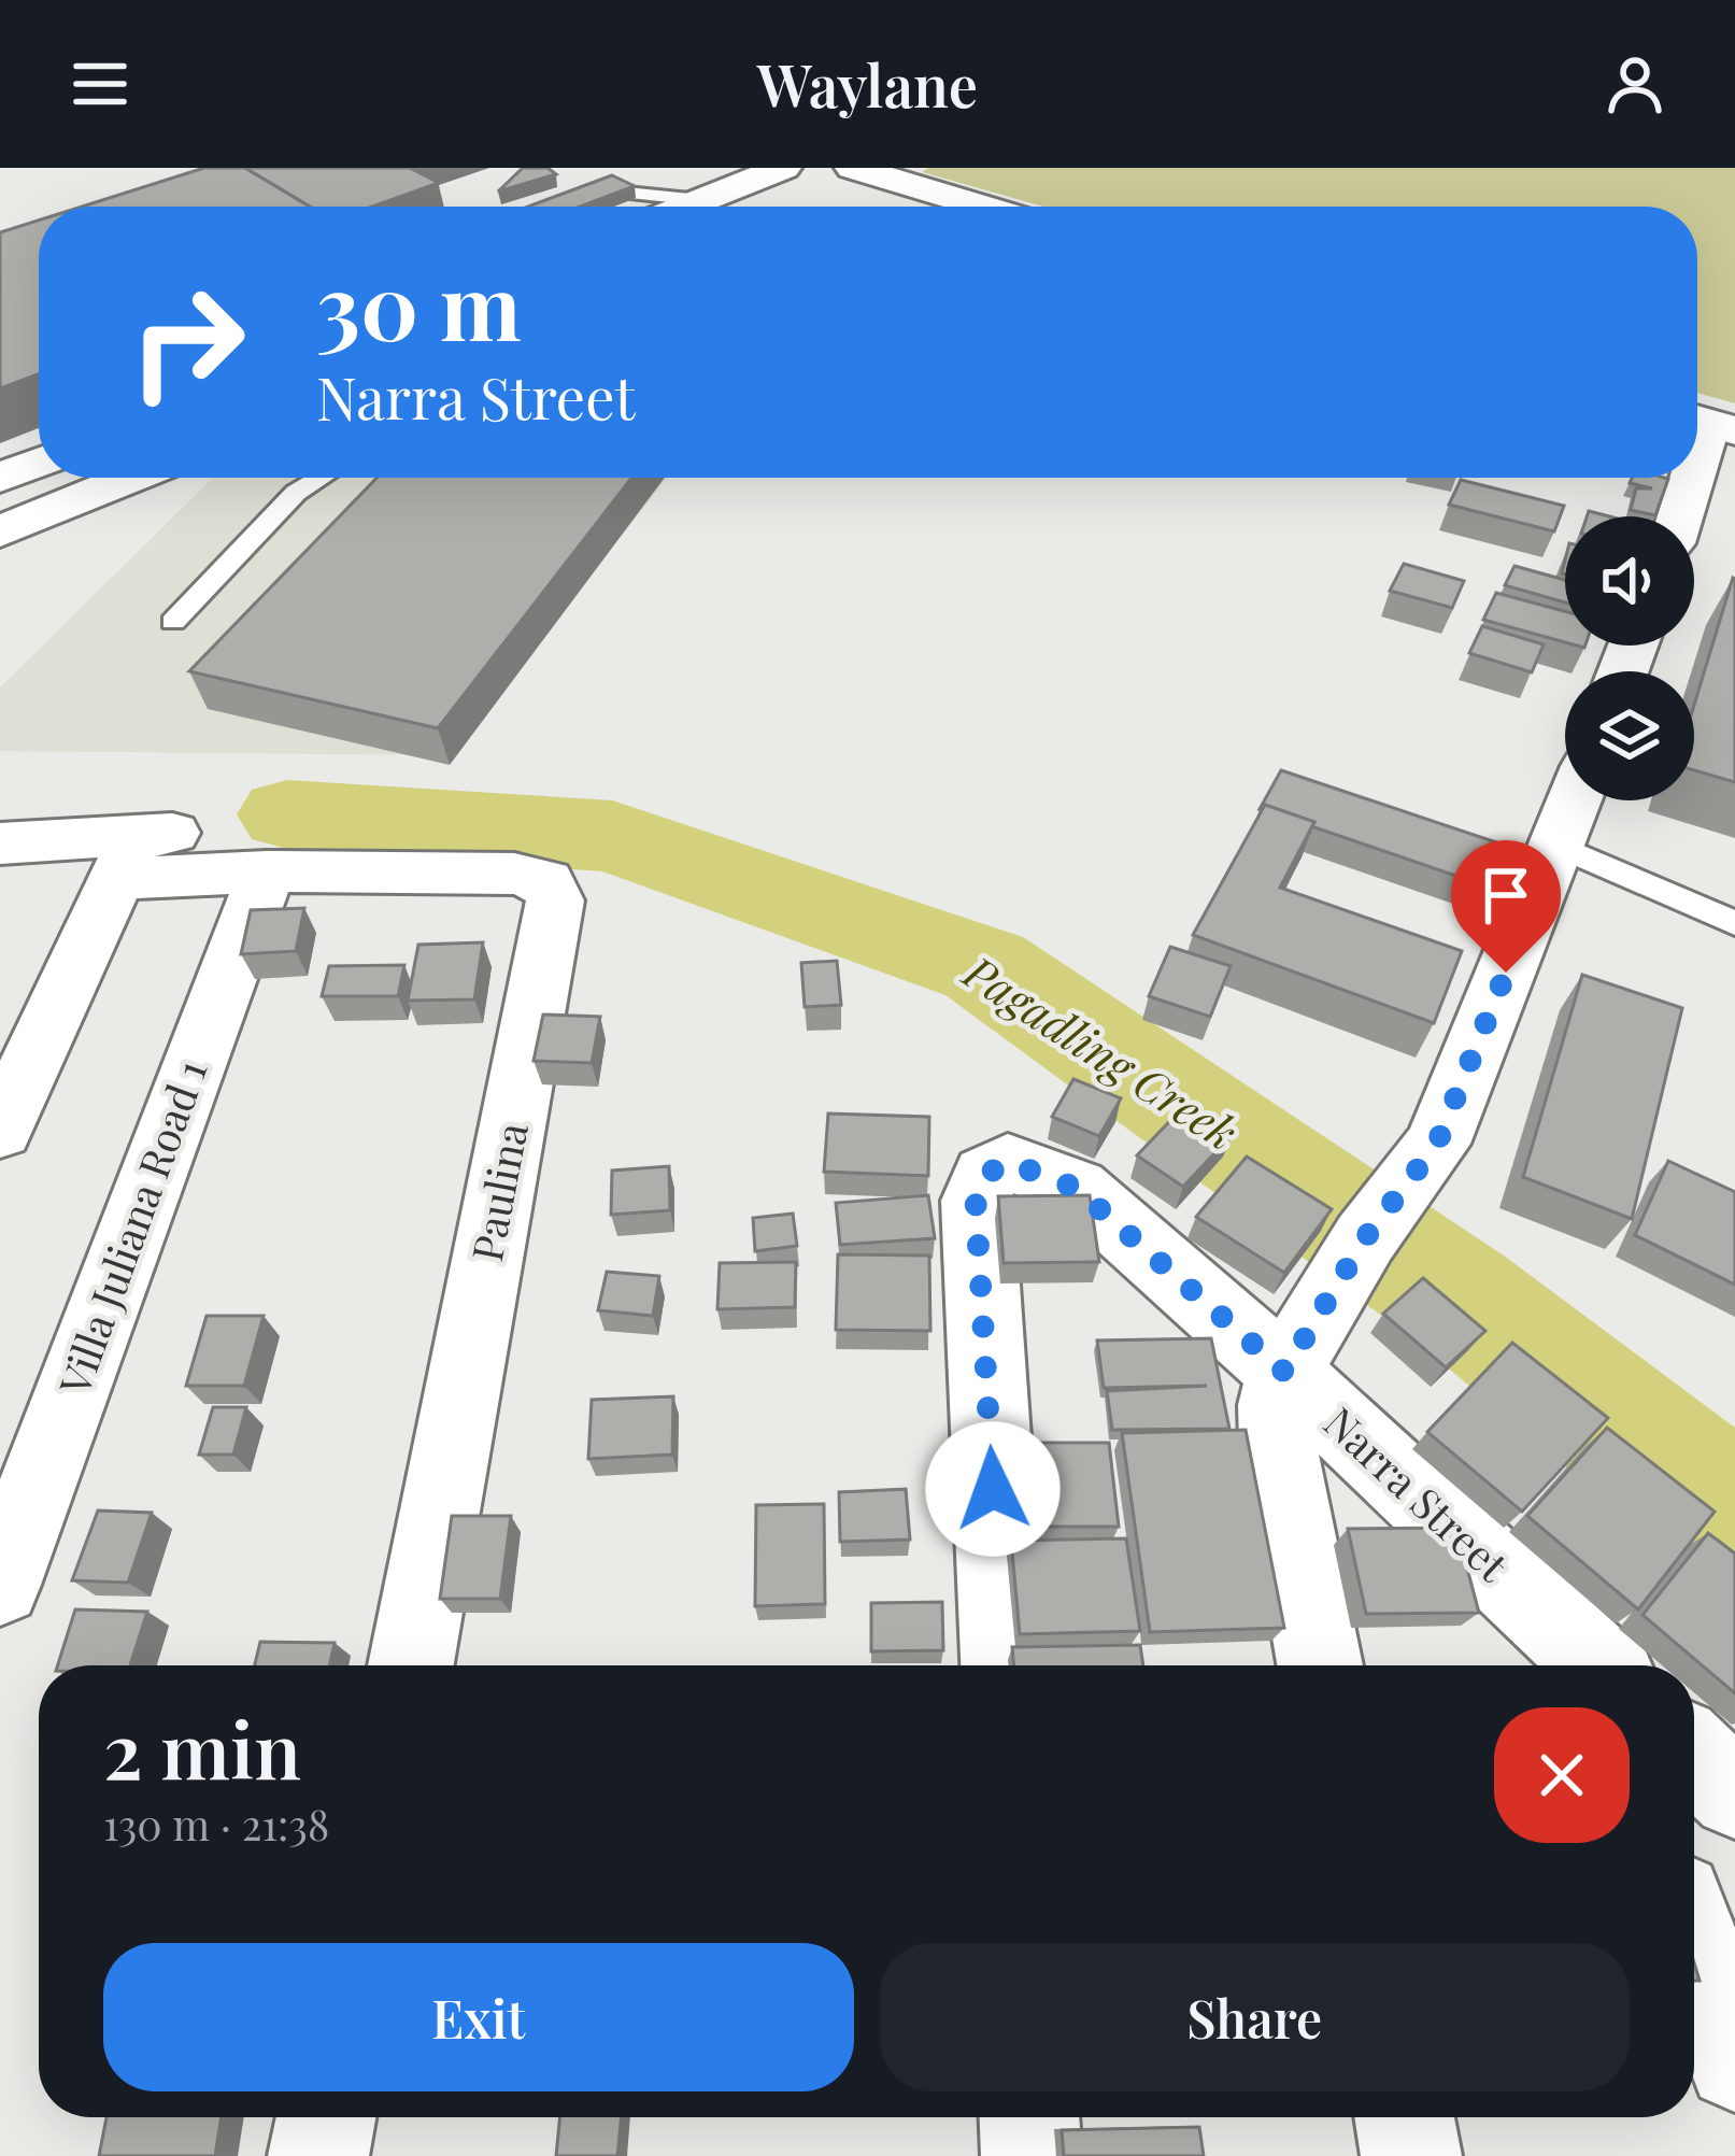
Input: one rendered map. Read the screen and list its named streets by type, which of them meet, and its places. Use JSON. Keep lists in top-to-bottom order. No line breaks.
{"streets":{"street":["Paulina","Villa Juliana Road 1","Narra Street"]},"crossings":[["Paulina","Villa Juliana Road 1"]],"water":["Pagadling Creek"],"page":{"header":"Waylane","turn":["30 m","Narra Street"],"heading":["2 min","130 m · 21:38"],"buttons":["Exit","Share"]}}
